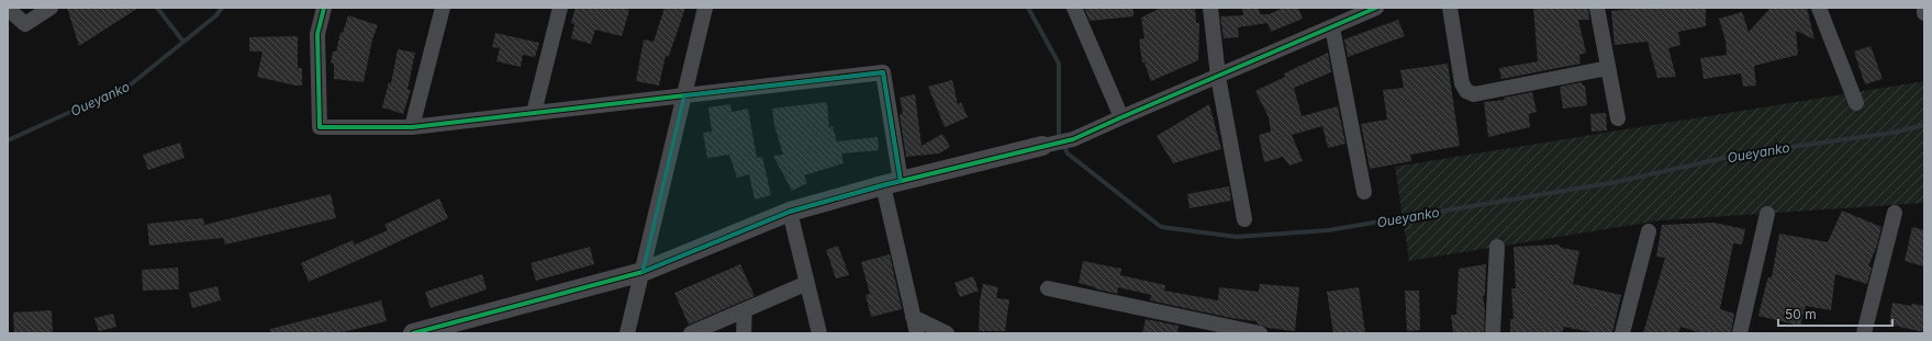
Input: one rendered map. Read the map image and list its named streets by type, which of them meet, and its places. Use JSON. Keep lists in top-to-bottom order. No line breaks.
{"water":["Oueyanko"],"scale_bar":"50 m"}
